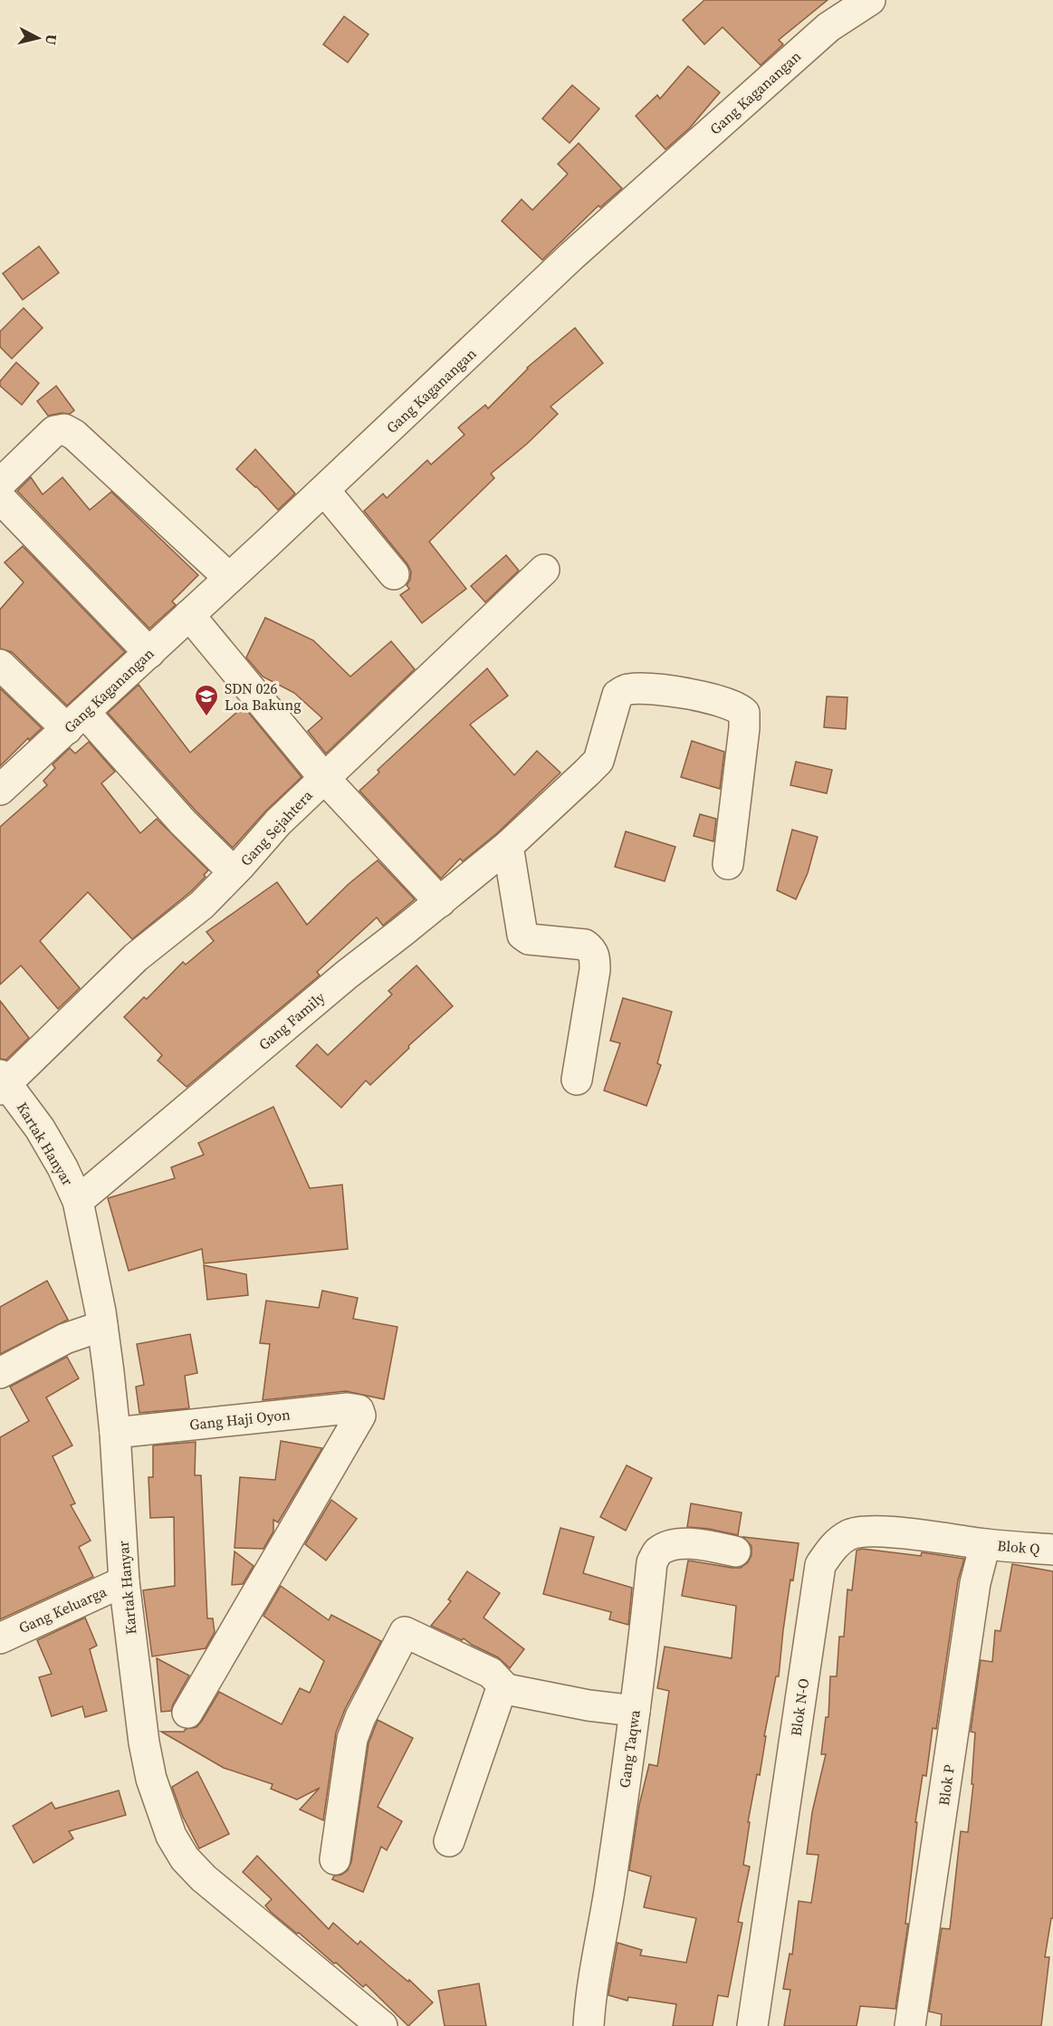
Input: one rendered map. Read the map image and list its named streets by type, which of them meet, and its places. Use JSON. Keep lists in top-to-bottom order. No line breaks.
{"streets":{"street":["Gang Kaganangan","Gang Sejahtera","Gang Family","Kartak Hanyar","Gang Haji Oyon","Blok Q","Gang Keluarga","Blok N-O","Gang Taqwa","Blok P"]},"crossings":[["Gang Sejahtera","Kartak Hanyar"],["Gang Family","Kartak Hanyar"],["Kartak Hanyar","Gang Haji Oyon"],["Kartak Hanyar","Gang Keluarga"],["Blok Q","Blok N-O"],["Blok Q","Blok P"],["Blok N-O","Blok P"]],"places":{"school or university":["SDN 026 Loa Bakung"]},"north":"right"}
